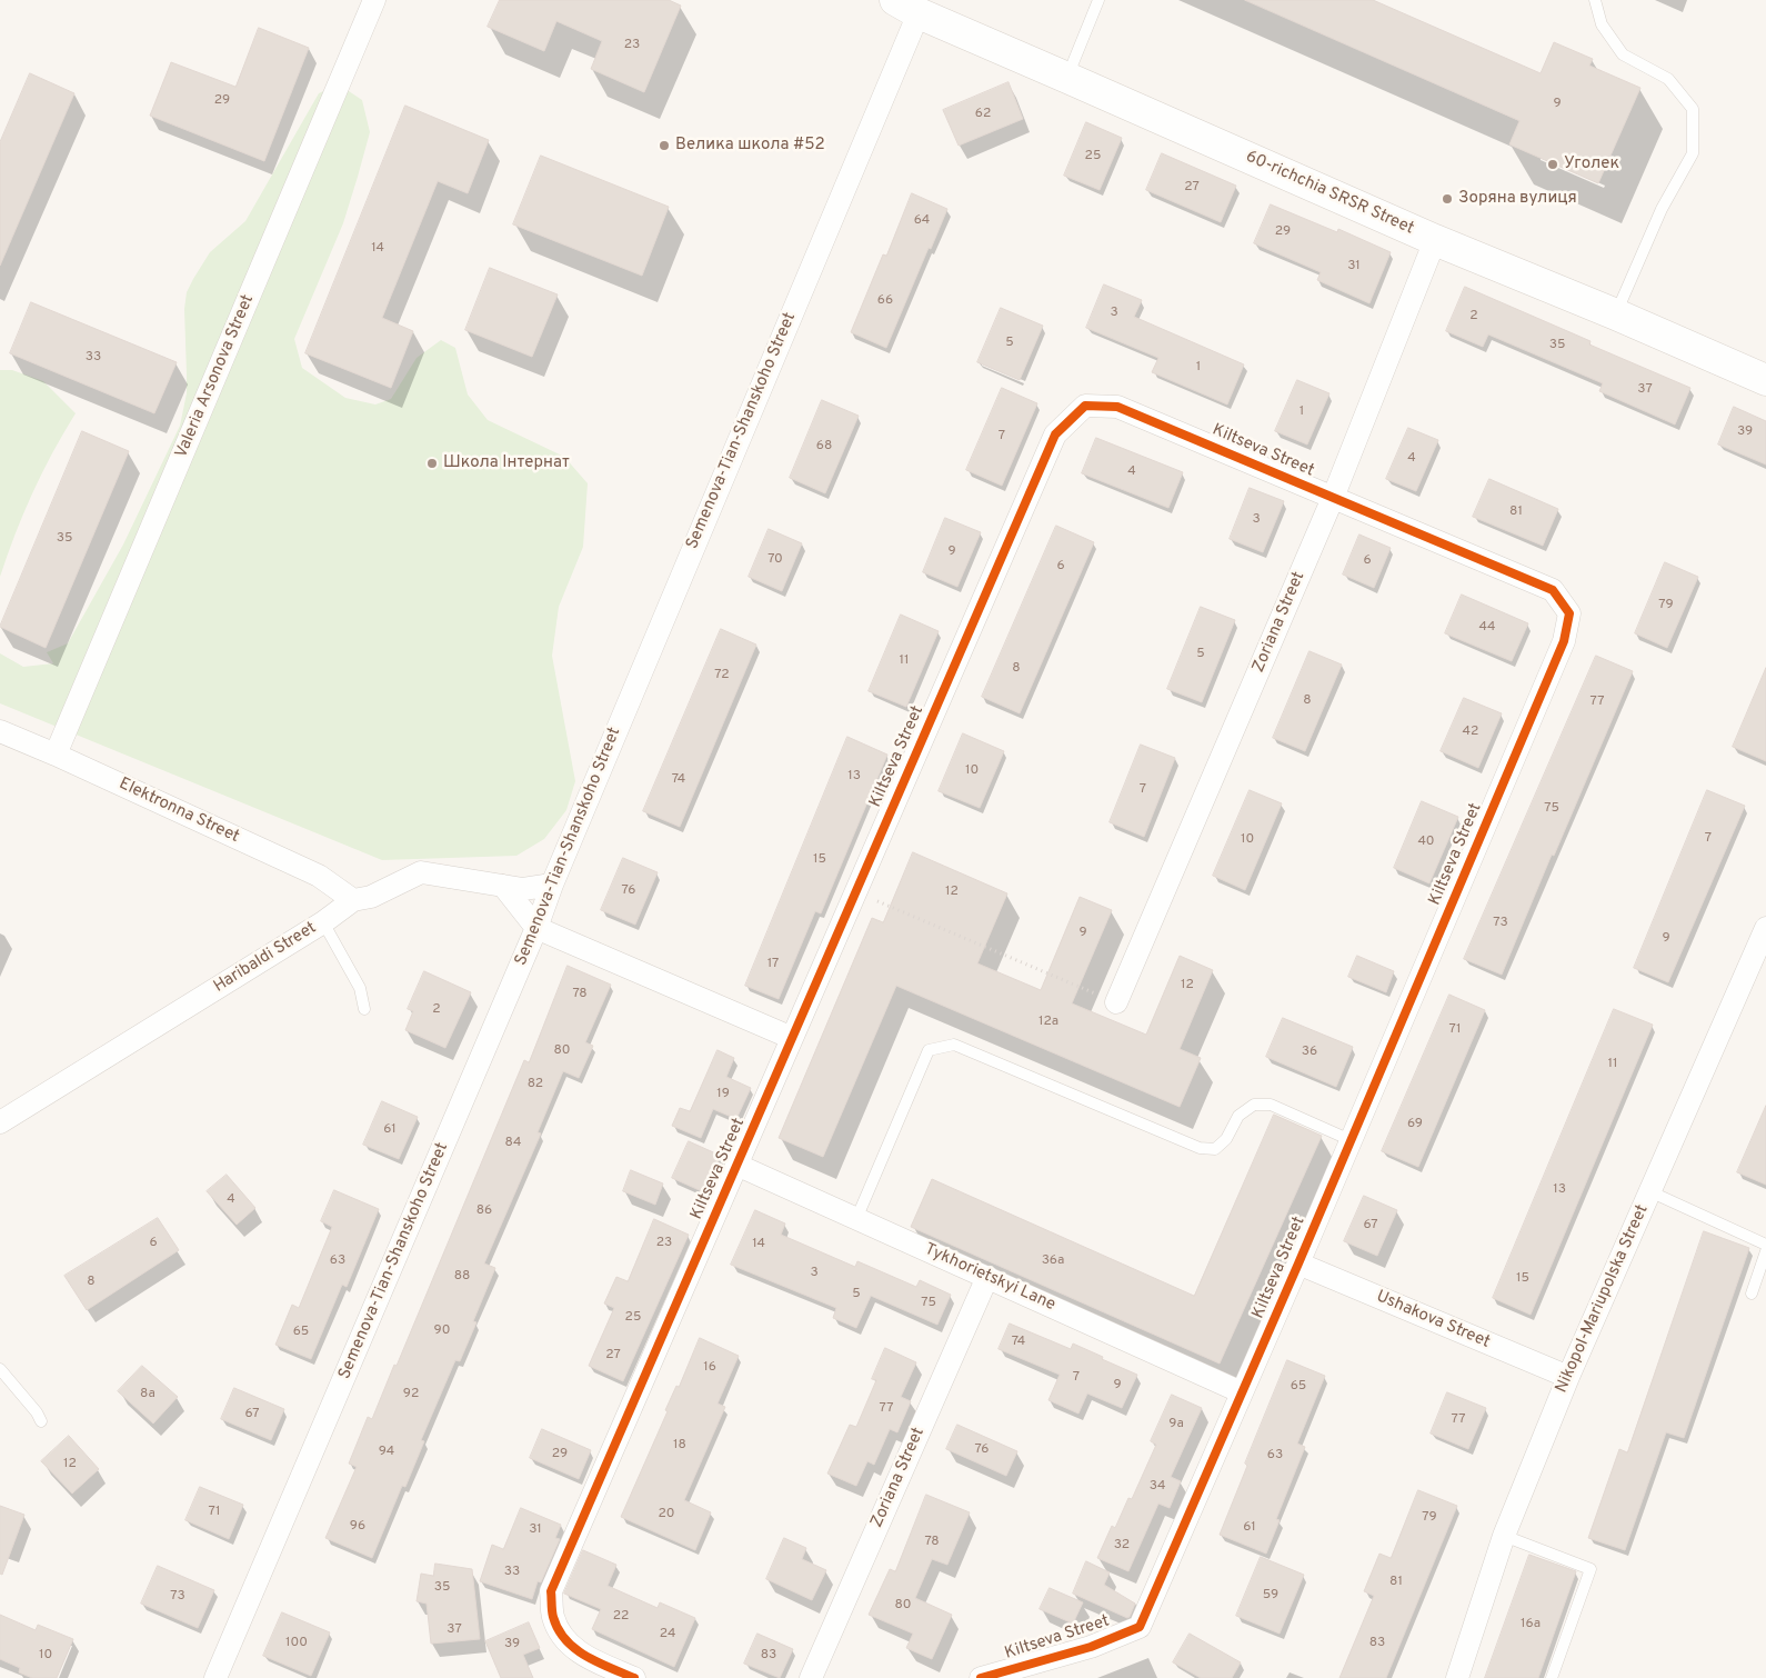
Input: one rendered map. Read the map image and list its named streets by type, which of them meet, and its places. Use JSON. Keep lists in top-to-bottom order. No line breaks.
{"streets":{"street":["60-richchia SRSR Street","Valeria Arsonova Street","Semenova-Tian-Shanskoho Street","Kiltseva Street","Zoriana Street","Elektronna Street","Haribaldi Street","Tykhorietskyi Lane","Nikopol-Mariupolska Street","Ushakova Street"]},"crossings":[["60-richchia SRSR Street","Semenova-Tian-Shanskoho Street"],["60-richchia SRSR Street","Zoriana Street"],["Valeria Arsonova Street","Elektronna Street"],["Semenova-Tian-Shanskoho Street","Haribaldi Street"],["Kiltseva Street","Zoriana Street"],["Kiltseva Street","Tykhorietskyi Lane"],["Kiltseva Street","Ushakova Street"],["Zoriana Street","Tykhorietskyi Lane"],["Elektronna Street","Haribaldi Street"],["Nikopol-Mariupolska Street","Ushakova Street"]],"places":["Велика школа #52","Уголек","Зоряна вулиця","Школа Інтернат"],"house_numbers":["23","29","9","62","25","27","64","29","14","31","66","3","2","5","35","33","1","37","1","39","7","68","4","4","81","3","35","9","70","6","6","79","44","5","11","8","72","8","77","42","10","13","74","7","75","7","10","40","15","76","12","73","9","9","17","12","78","2","12а","71","80","36","11","82","19","69","61","84","13","4","86","67","6","23","14","63","36а","3","88","15","8","5","75","25","90","65","74","27","16","7","9","65","8а","92","77","67","77","9а","18","76","94","29","63","12","34","71","20","79","96","61","31","78","32","33","81","35","59","73","80","22","16а","37","24","100","83","39","10","83"]}
